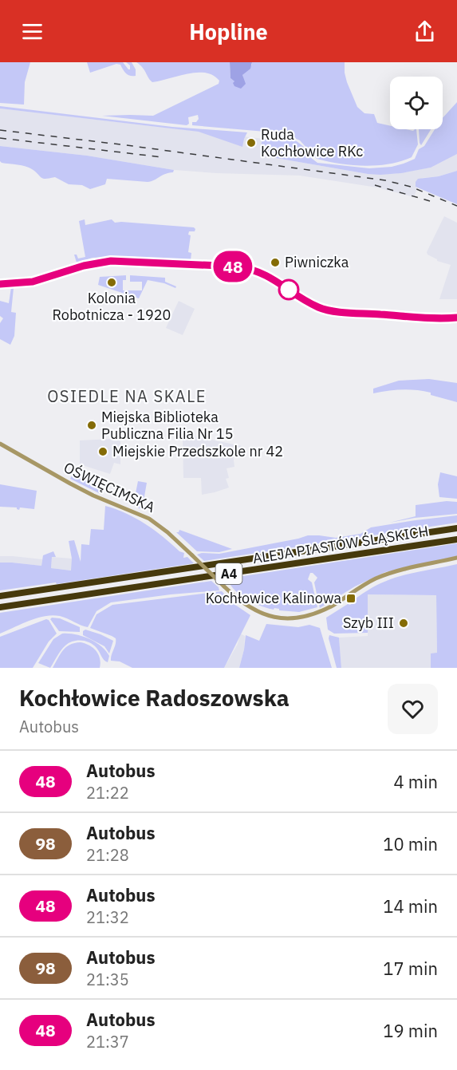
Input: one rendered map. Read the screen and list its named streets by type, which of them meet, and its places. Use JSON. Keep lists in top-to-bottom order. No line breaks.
{"streets":{"highway":["ALEJA PIASTÓW ŚLĄSKICH","A4"],"street":["OŚWIĘCIMSKA"]},"districts":["OSIEDLE NA SKALE"],"places":{"other":["Ruda Kochłowice RKc","Piwniczka","Kolonia Robotnicza - 1920","Miejska Biblioteka Publiczna Filia Nr 15","Miejskie Przedszkole nr 42","Szyb III"],"transit":["Kochłowice Kalinowa"]},"lines":["bus line 48"],"page":{"header":"Hopline","on_map":"48","heading":["Kochłowice Radoszowska","Autobus"],"list":[{"mark":"48","name":"Autobus","note":"21:22","value":"4 min"},{"mark":"98","name":"Autobus","note":"21:28","value":"10 min"},{"mark":"48","name":"Autobus","note":"21:32","value":"14 min"},{"mark":"98","name":"Autobus","note":"21:35","value":"17 min"},{"mark":"48","name":"Autobus","note":"21:37","value":"19 min"}]}}
